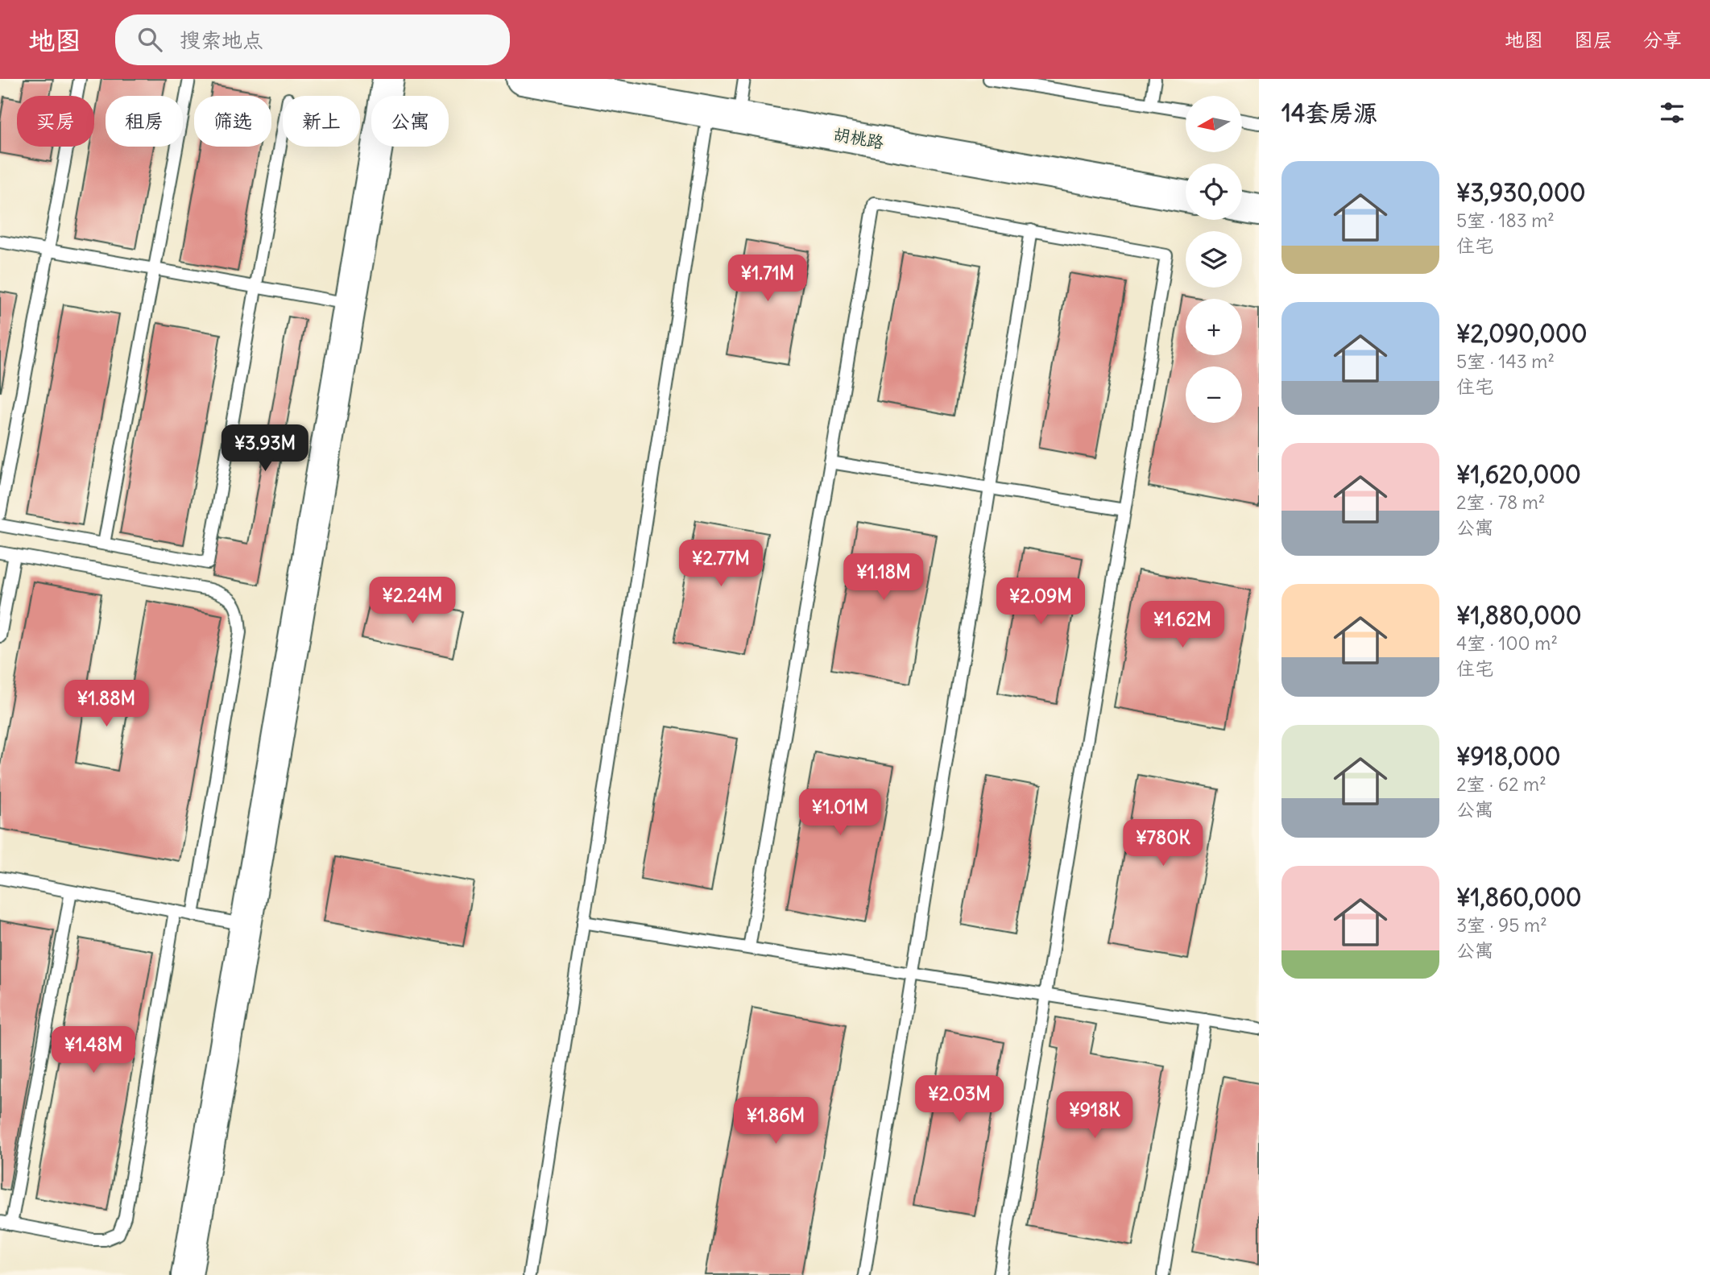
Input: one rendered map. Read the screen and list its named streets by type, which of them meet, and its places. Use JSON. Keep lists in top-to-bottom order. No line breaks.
{"streets":{"street":["胡桃路"]},"north":"left","page":{"header":"地图","search":"搜索地点","nav":["地图","图层","分享"],"heading":"14套房源","map_buttons":["+","−"],"chip":["买房","租房","筛选","新上","公寓"],"list":[{"name":"¥3,930,000","note":"5室 · 183 m² · 住宅"},{"name":"¥2,090,000","note":"5室 · 143 m² · 住宅"},{"name":"¥1,620,000","note":"2室 · 78 m² · 公寓"},{"name":"¥1,880,000","note":"4室 · 100 m² · 住宅"},{"name":"¥918,000","note":"2室 · 62 m² · 公寓"},{"name":"¥1,860,000","note":"3室 · 95 m² · 公寓"}],"price":["¥1.71M","¥3.93M","¥2.77M","¥1.18M","¥2.24M","¥2.09M","¥1.62M","¥1.88M","¥1.01M","¥780K","¥1.48M","¥2.03M","¥918K","¥1.86M"]}}
